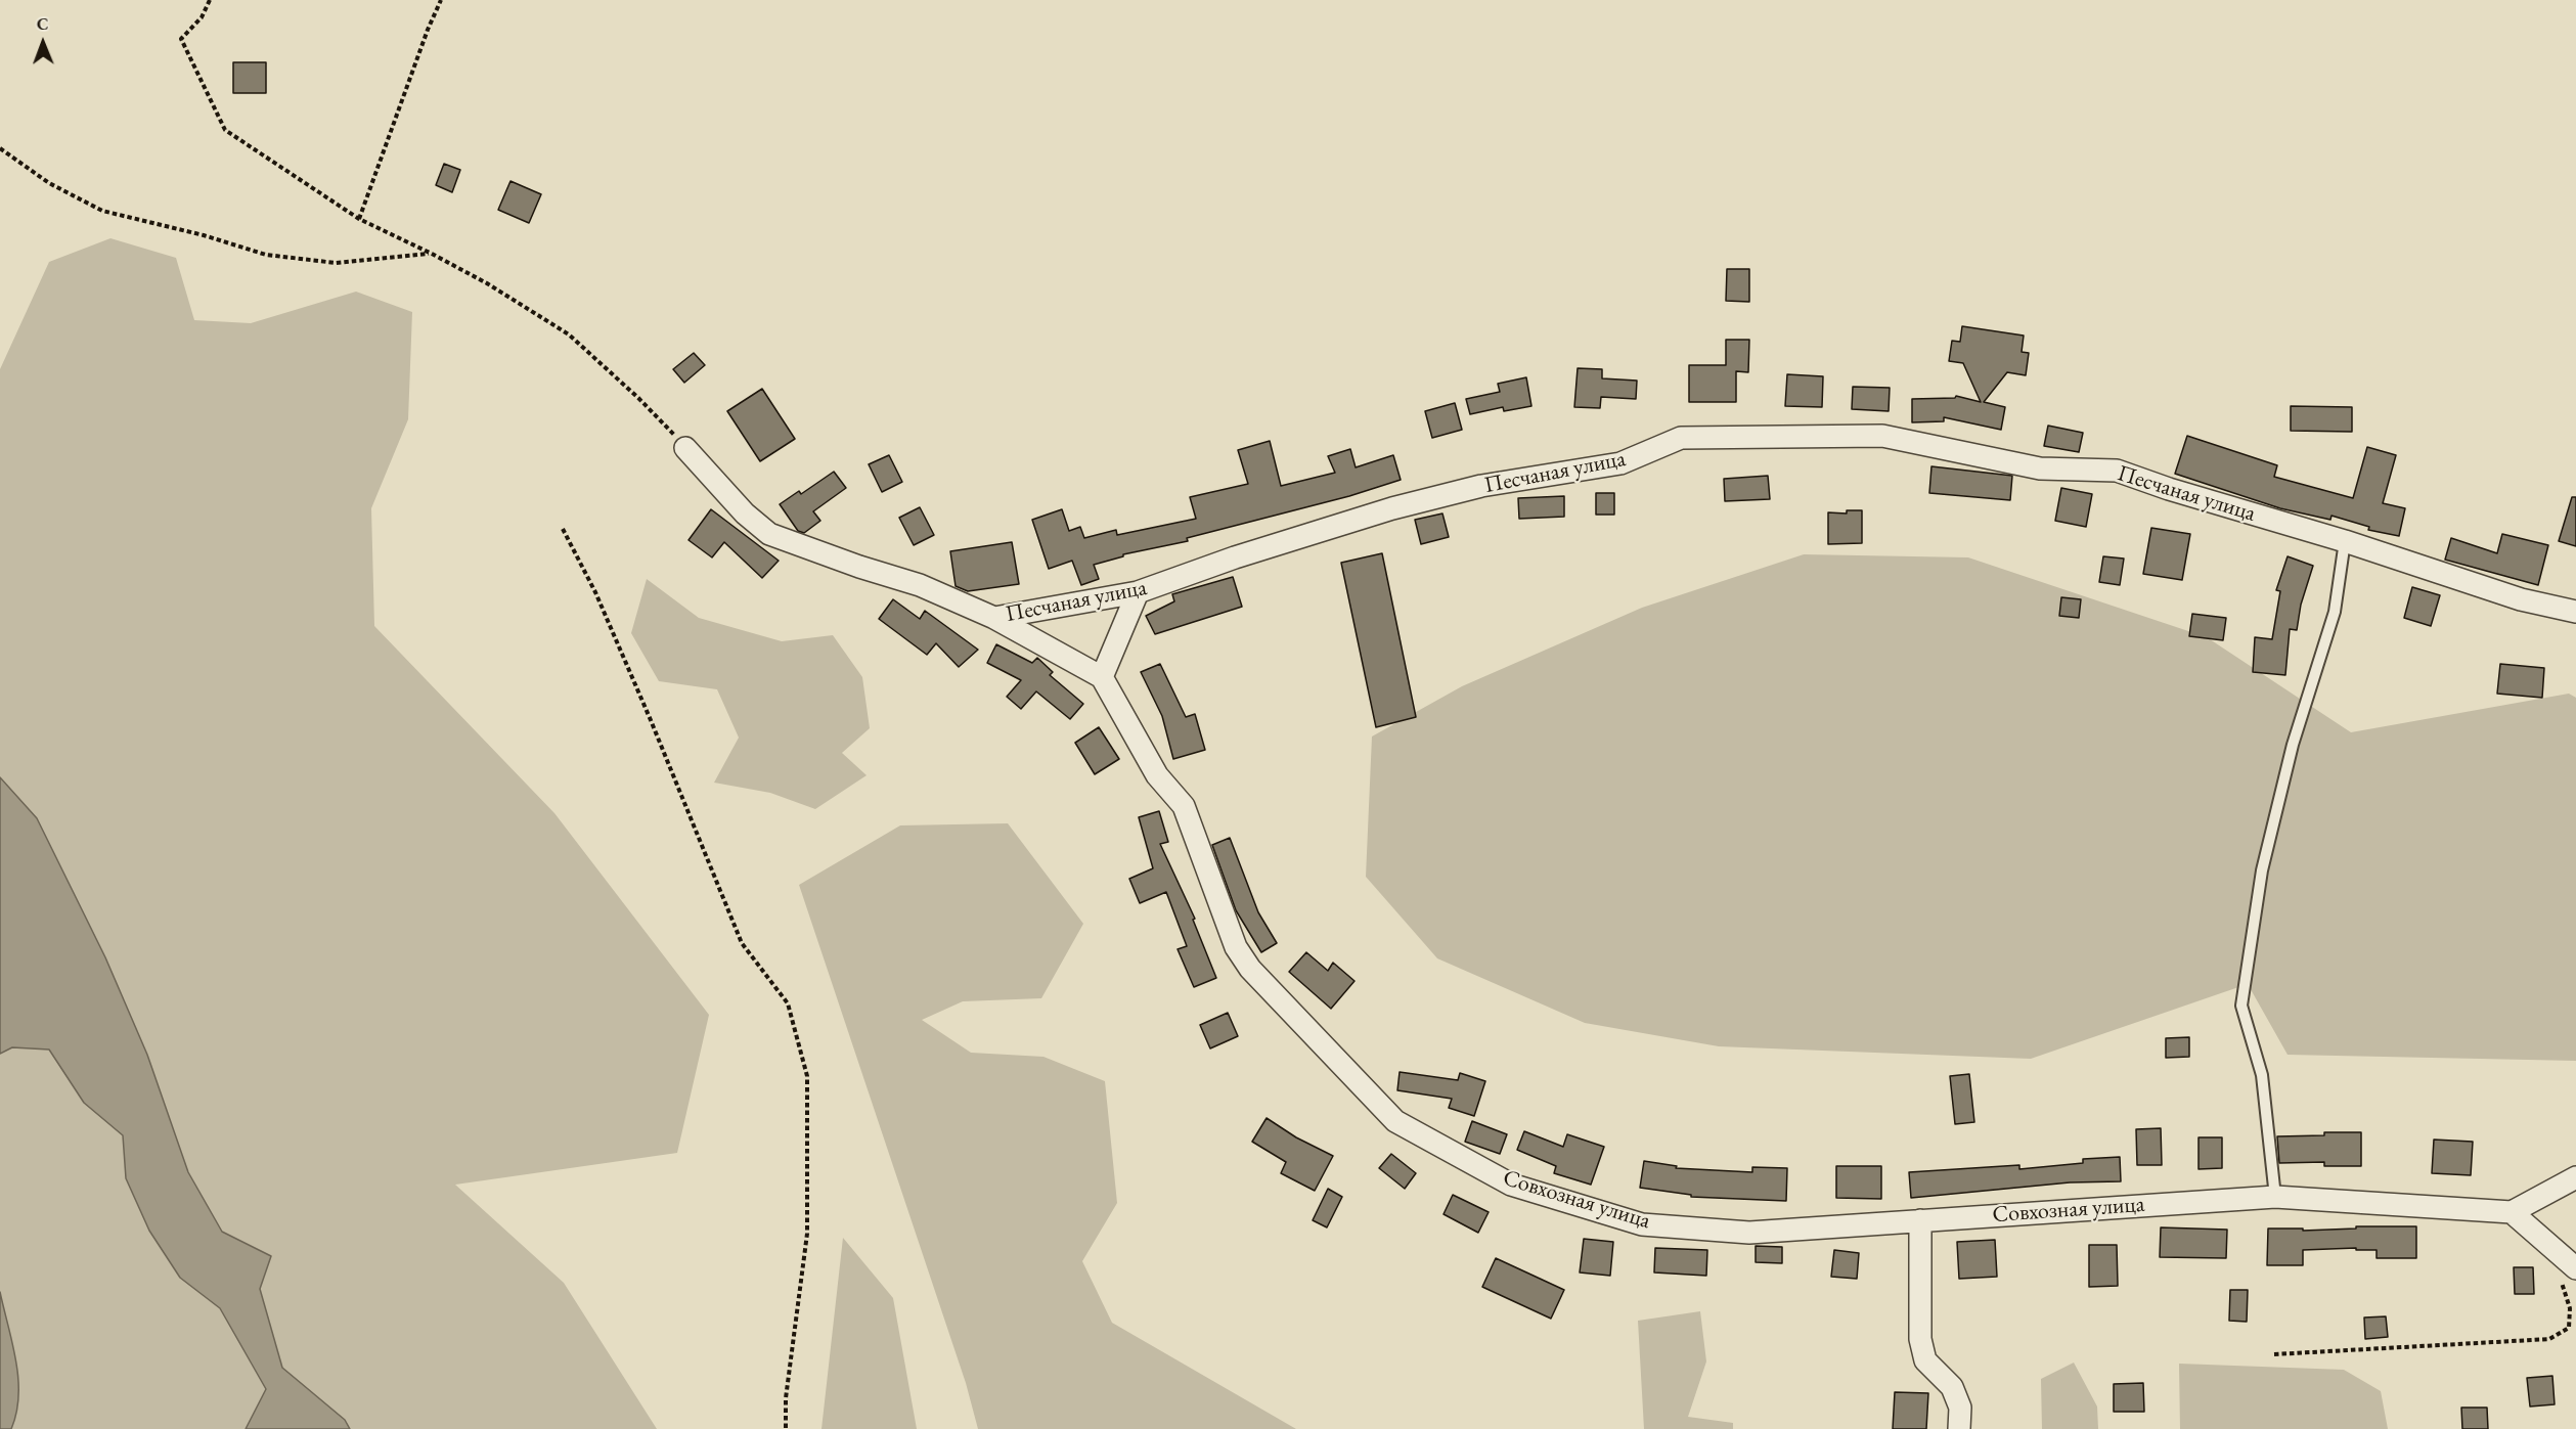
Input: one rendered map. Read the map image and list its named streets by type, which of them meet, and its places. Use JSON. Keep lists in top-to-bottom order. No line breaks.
{"streets":{"street":["Песчаная улица","Совхозная улица"]},"north":"top"}
